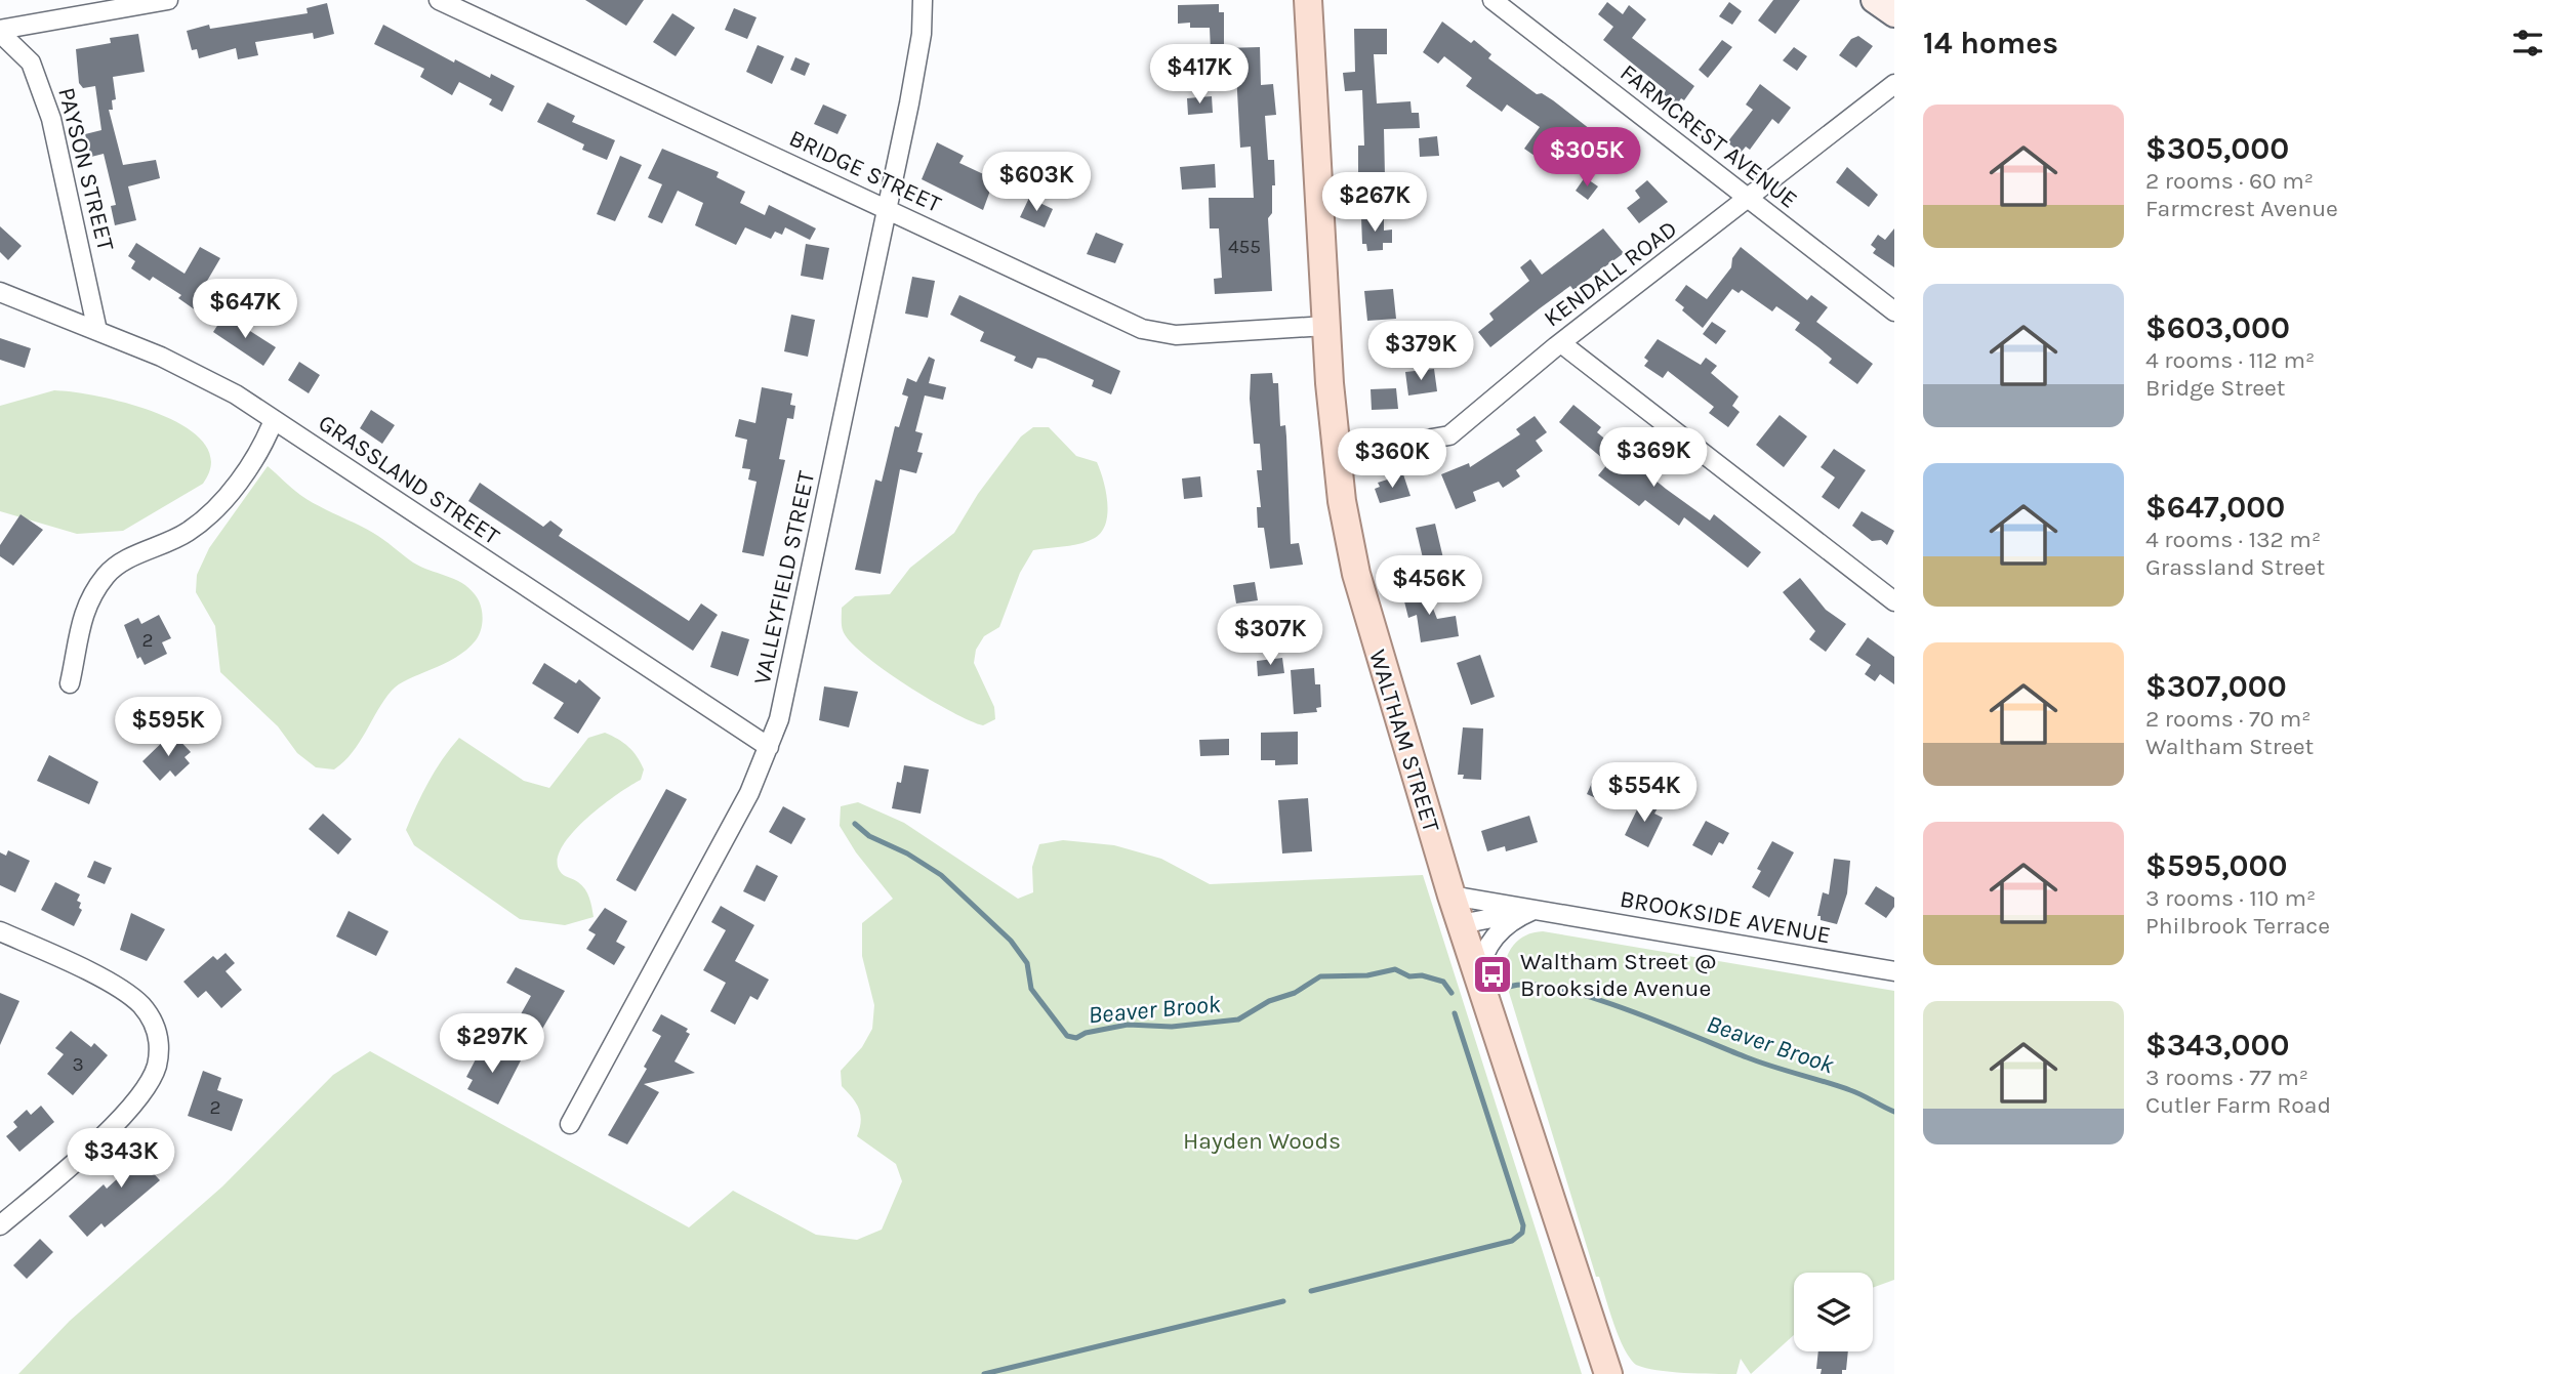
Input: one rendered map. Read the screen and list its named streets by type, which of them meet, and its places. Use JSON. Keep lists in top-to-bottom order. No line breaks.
{"streets":{"main road":["WALTHAM STREET"],"street":["FARMCREST AVENUE","PAYSON STREET","BRIDGE STREET","KENDALL ROAD","GRASSLAND STREET","VALLEYFIELD STREET","BROOKSIDE AVENUE"]},"crossings":[["FARMCREST AVENUE","KENDALL ROAD"],["PAYSON STREET","GRASSLAND STREET"],["BRIDGE STREET","VALLEYFIELD STREET"],["BRIDGE STREET","WALTHAM STREET"],["KENDALL ROAD","WALTHAM STREET"],["GRASSLAND STREET","VALLEYFIELD STREET"],["WALTHAM STREET","BROOKSIDE AVENUE"]],"water":["Beaver Brook"],"parks":["Hayden Woods"],"places":{"bus stop":["Waltham Street @ Brookside Avenue"]},"house_numbers":["455","2","3","2"],"page":{"heading":"14 homes","price":["$417K","$305K","$603K","$267K","$647K","$379K","$369K","$360K","$456K","$307K","$595K","$554K","$297K","$343K"],"list":[{"name":"$305,000","note":"2 rooms · 60 m² · Farmcrest Avenue"},{"name":"$603,000","note":"4 rooms · 112 m² · Bridge Street"},{"name":"$647,000","note":"4 rooms · 132 m² · Grassland Street"},{"name":"$307,000","note":"2 rooms · 70 m² · Waltham Street"},{"name":"$595,000","note":"3 rooms · 110 m² · Philbrook Terrace"},{"name":"$343,000","note":"3 rooms · 77 m² · Cutler Farm Road"}]}}
